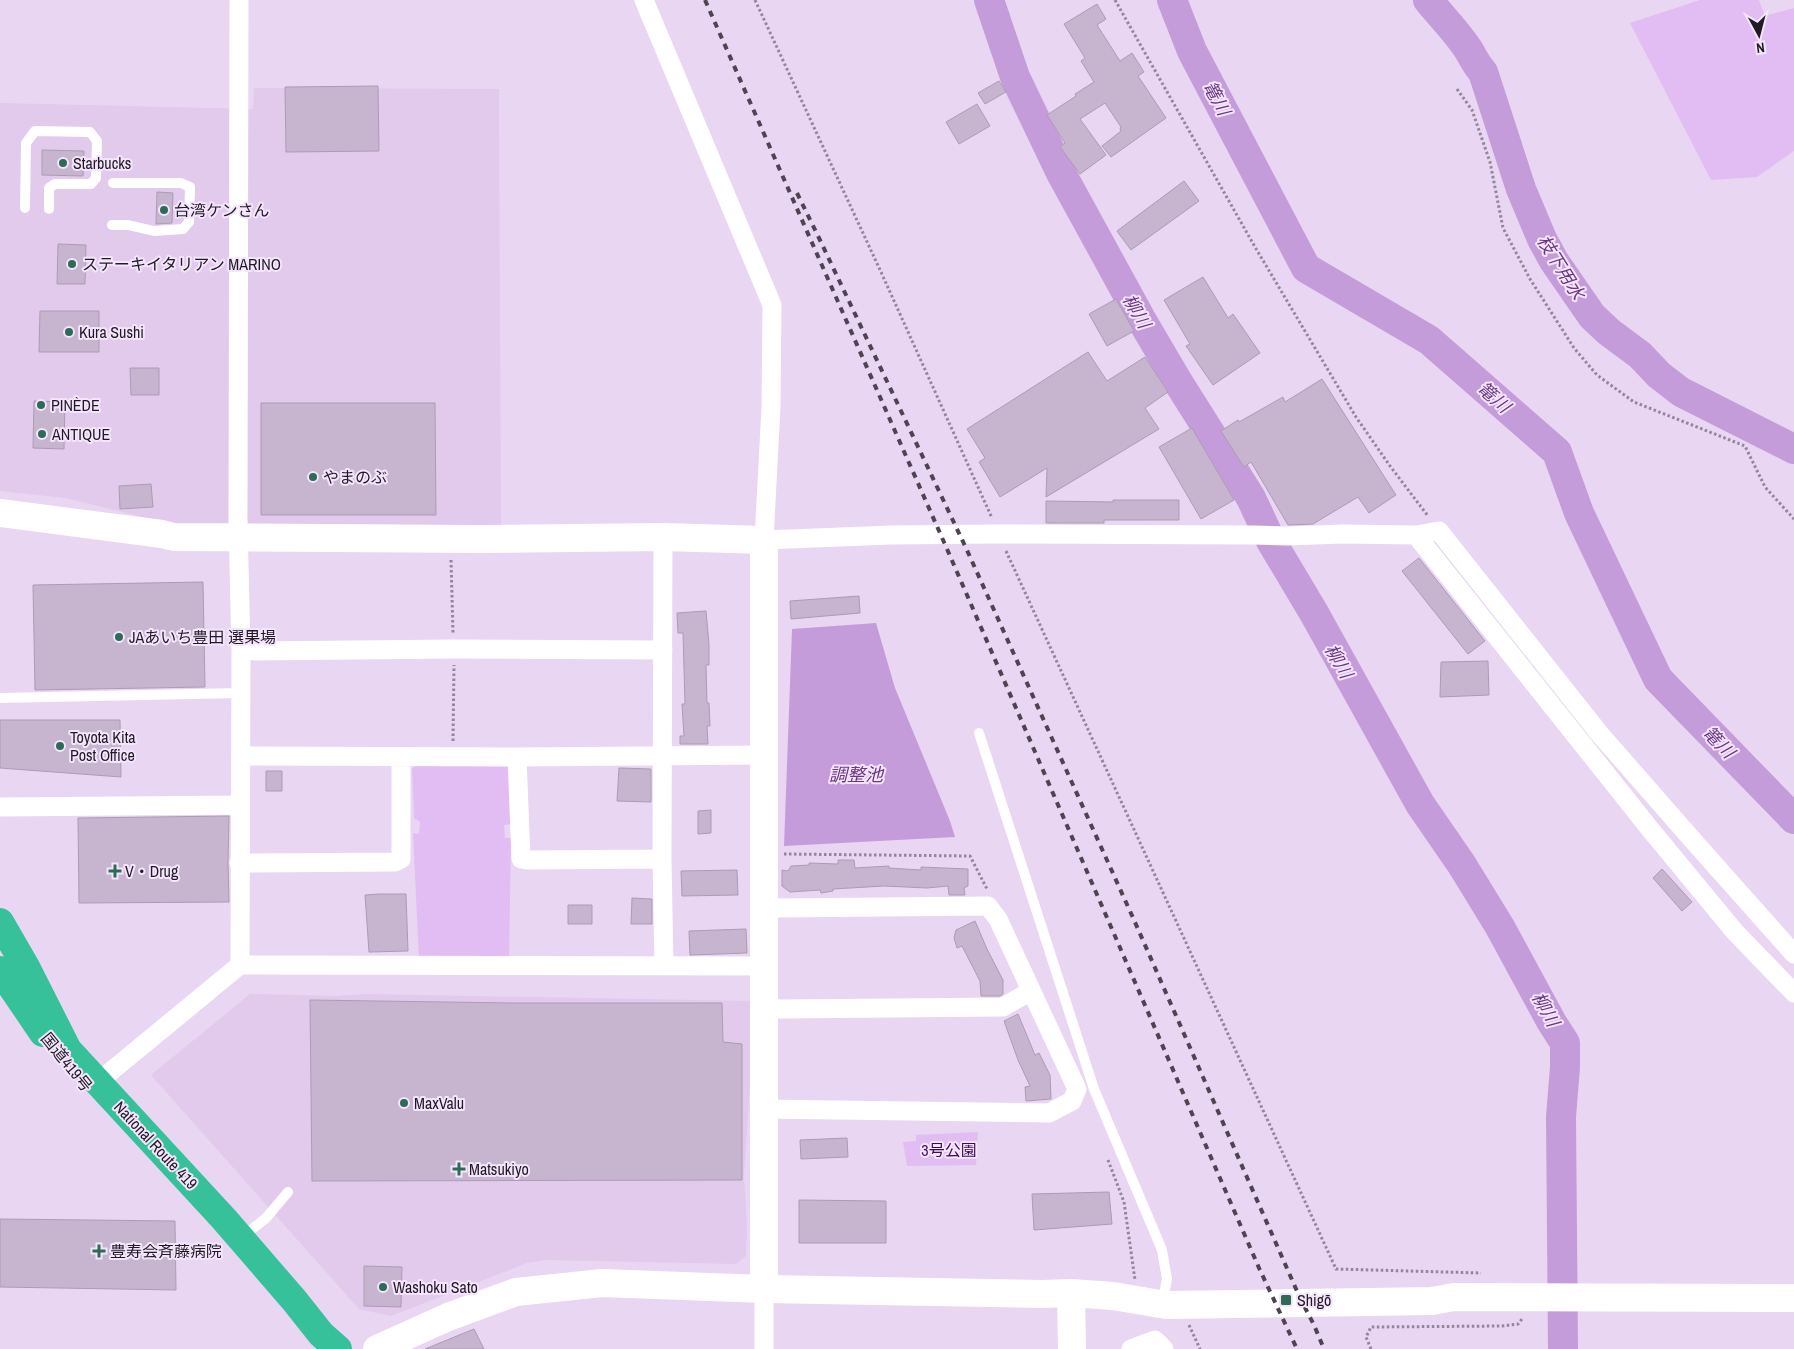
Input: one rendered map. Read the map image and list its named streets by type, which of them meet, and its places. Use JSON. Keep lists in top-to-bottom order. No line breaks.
{"streets":{"highway":["国道419号","National Route 419"]},"water":["篭川","枝下用水","柳川","調整池"],"parks":["3号公園"],"places":{"other":["Starbucks","台湾ケンさん","ステーキイタリアン MARINO","Kura Sushi","PINÈDE","ANTIQUE","やまのぶ","JAあいち豊田 選果場","Toyota Kita Post Office","MaxValu","Washoku Sato"],"health":["V・Drug","Matsukiyo","豊寿会斉藤病院"],"transit":["Shigō"]},"north":"bottom"}
